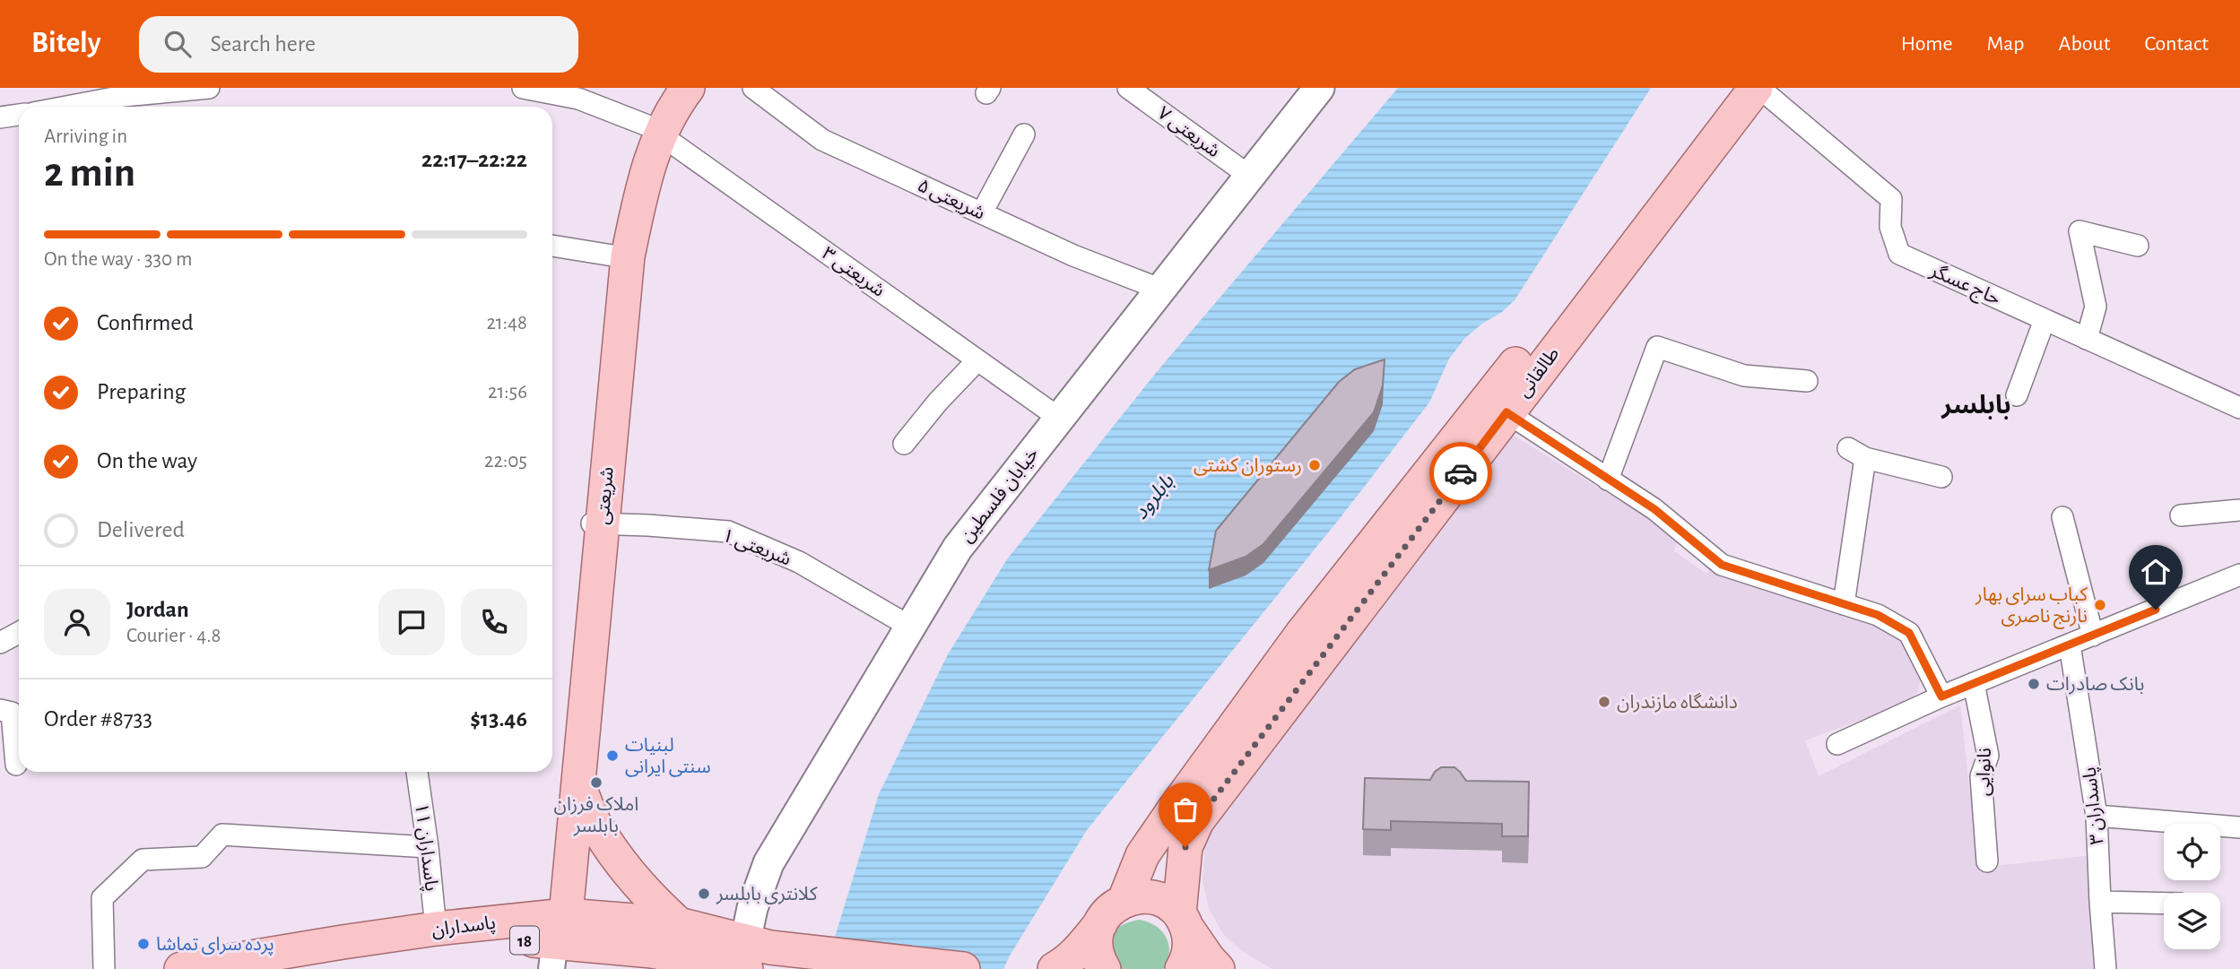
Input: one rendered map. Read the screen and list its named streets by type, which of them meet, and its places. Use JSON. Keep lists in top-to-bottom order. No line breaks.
{"streets":{"main road":["طالقانی","خیابان فلسطین","شریعتی","پاسداران","18"],"street":["شریعتی ۷","شریعتی ۵","شریعتی ۳","حاج عسگر","شریعتی ۱","نانوایی","پاسداران ۳","پاسداران ۱۱"]},"crossings":[["شریعتی ۷","خیابان فلسطین"],["شریعتی ۵","خیابان فلسطین"],["شریعتی ۳","خیابان فلسطین"],["شریعتی ۳","شریعتی"],["حاج عسگر","طالقانی"],["خیابان فلسطین","شریعتی ۱"],["خیابان فلسطین","پاسداران"],["شریعتی","شریعتی ۱"],["شریعتی","پاسداران"],["پاسداران ۱۱","پاسداران"]],"districts":["بابلسر"],"water":["بابلرود"],"places":["رستوران کشتی","کباب سرای بهار نارنج ناصری","بانک صادرات","دانشگاه مازندران","لبنیات سنتی ایرانی","املاک فرزان بابلسر","کلانتری بابلسر","پرده سرای تماشا"],"page":{"header":"Bitely","search":"Search here","nav":["Home","Map","About","Contact"],"heading":["2 min","Arriving in","22:17–22:22"],"panel":["Jordan","Courier · 4.8","Order #8733","$13.46"],"bar":"On the way · 330 m","list":[["Confirmed","21:48"],["Preparing","21:56"],["On the way","22:05"],"Delivered"]}}
